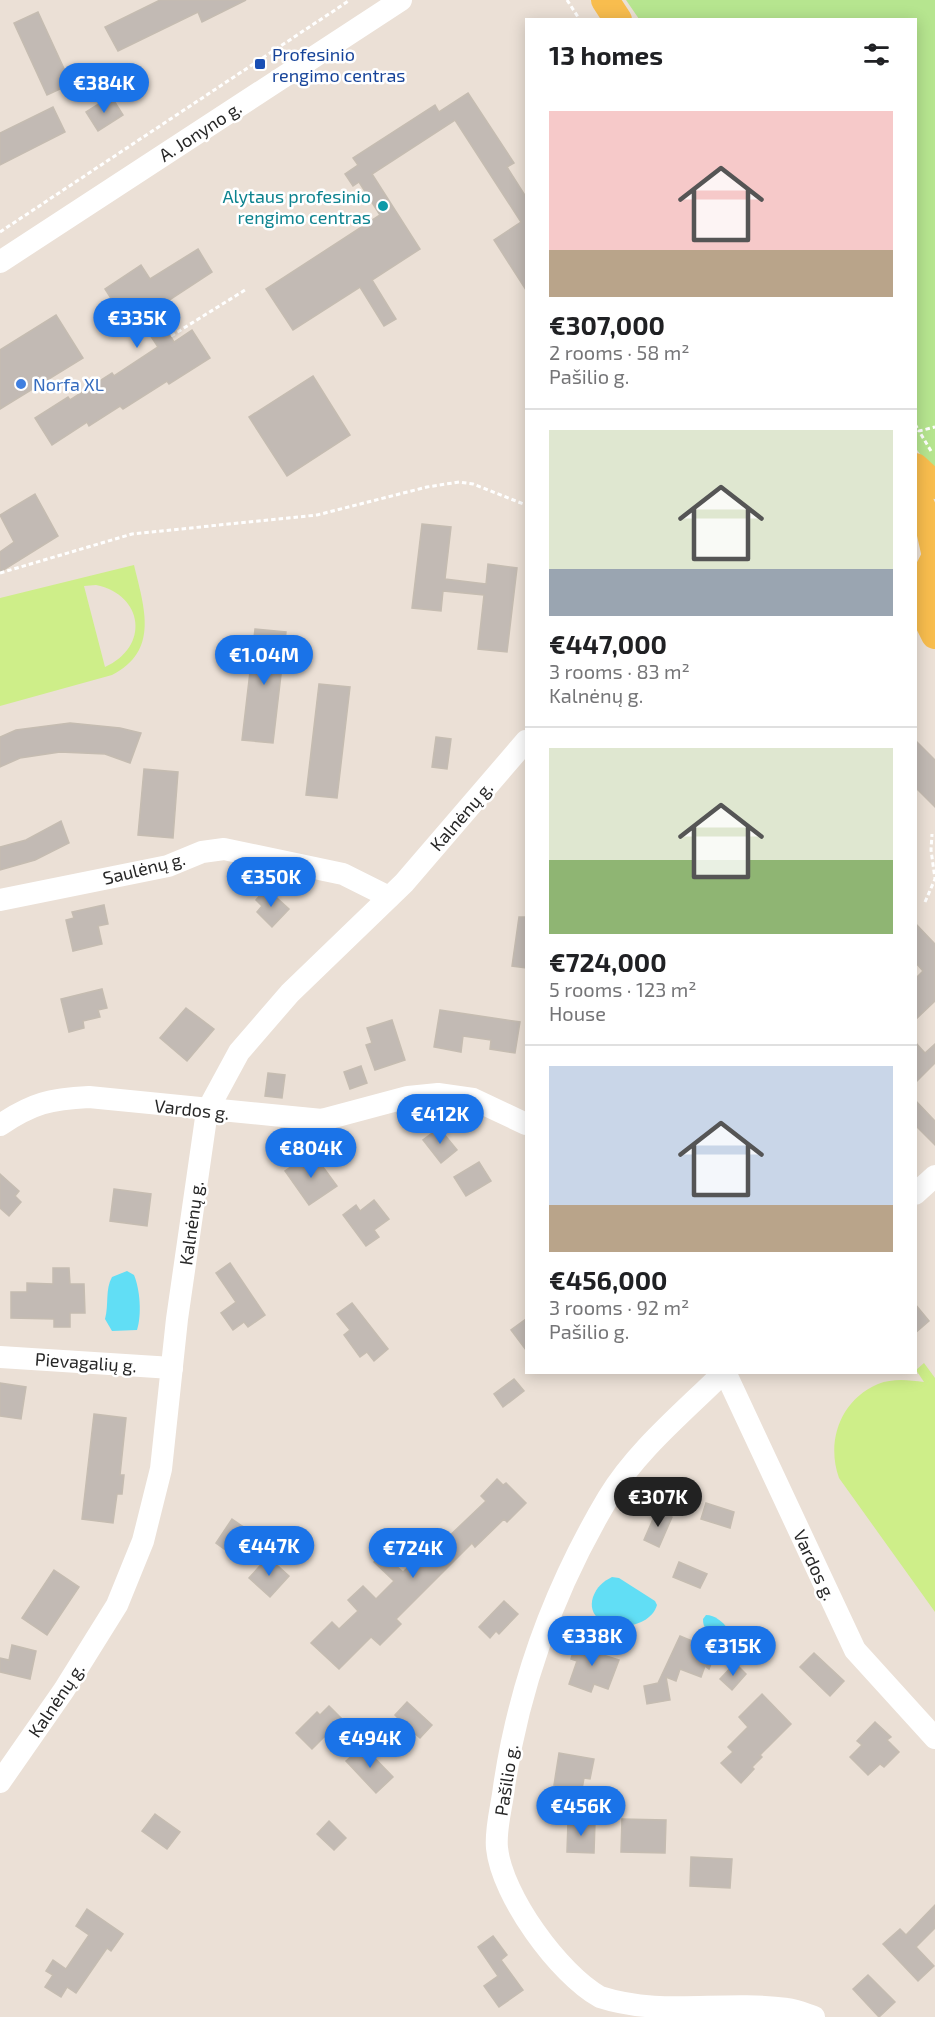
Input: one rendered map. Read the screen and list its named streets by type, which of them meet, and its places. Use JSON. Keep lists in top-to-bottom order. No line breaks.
{"streets":{"street":["A. Jonyno g.","Kalnėnų g.","Saulėnų g.","Vardos g.","Pievagalių g.","Pašilio g."]},"crossings":[["Kalnėnų g.","Saulėnų g."],["Kalnėnų g.","Vardos g."],["Kalnėnų g.","Pievagalių g."]],"places":{"transit":["Profesinio rengimo centras"],"other":["Alytaus profesinio rengimo centras","Norfa XL"]},"page":{"heading":"13 homes","price":["€384K","€335K","€1.04M","€350K","€412K","€804K","€307K","€447K","€724K","€338K","€315K","€494K","€456K"],"list":[{"name":"€307,000","note":"2 rooms · 58 m² · Pašilio g."},{"name":"€447,000","note":"3 rooms · 83 m² · Kalnėnų g."},{"name":"€724,000","note":"5 rooms · 123 m² · House"},{"name":"€456,000","note":"3 rooms · 92 m² · Pašilio g."}]}}
